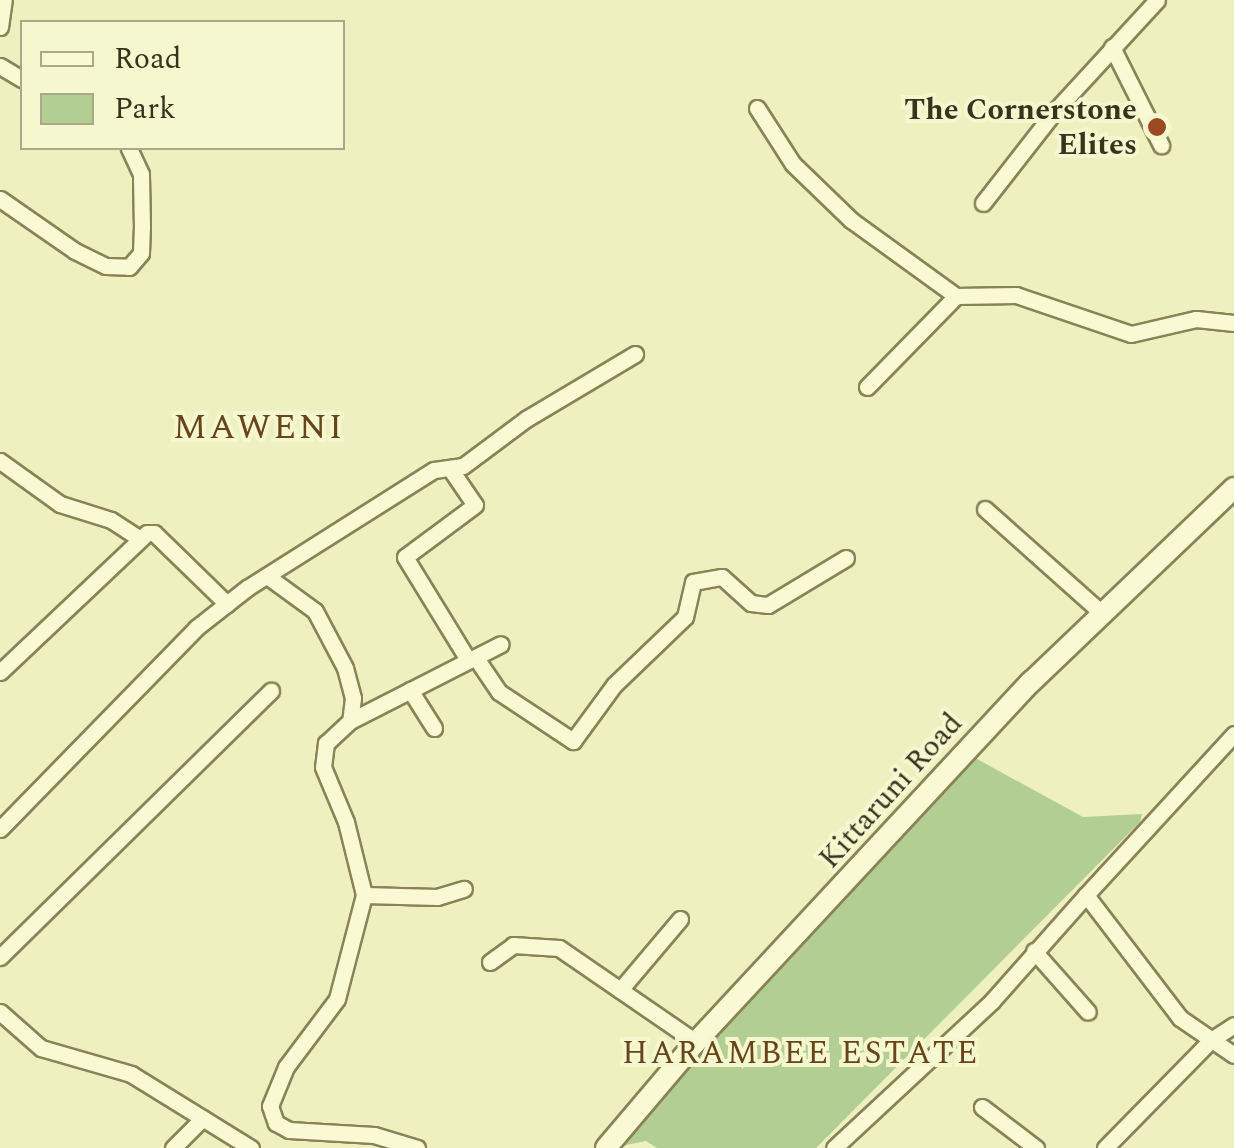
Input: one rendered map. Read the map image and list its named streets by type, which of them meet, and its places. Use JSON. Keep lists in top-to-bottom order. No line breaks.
{"streets":{"street":["Kittaruni Road"]},"districts":["MAWENI","HARAMBEE ESTATE"],"places":["The Cornerstone Elites"],"legend":["Road","Park"]}
